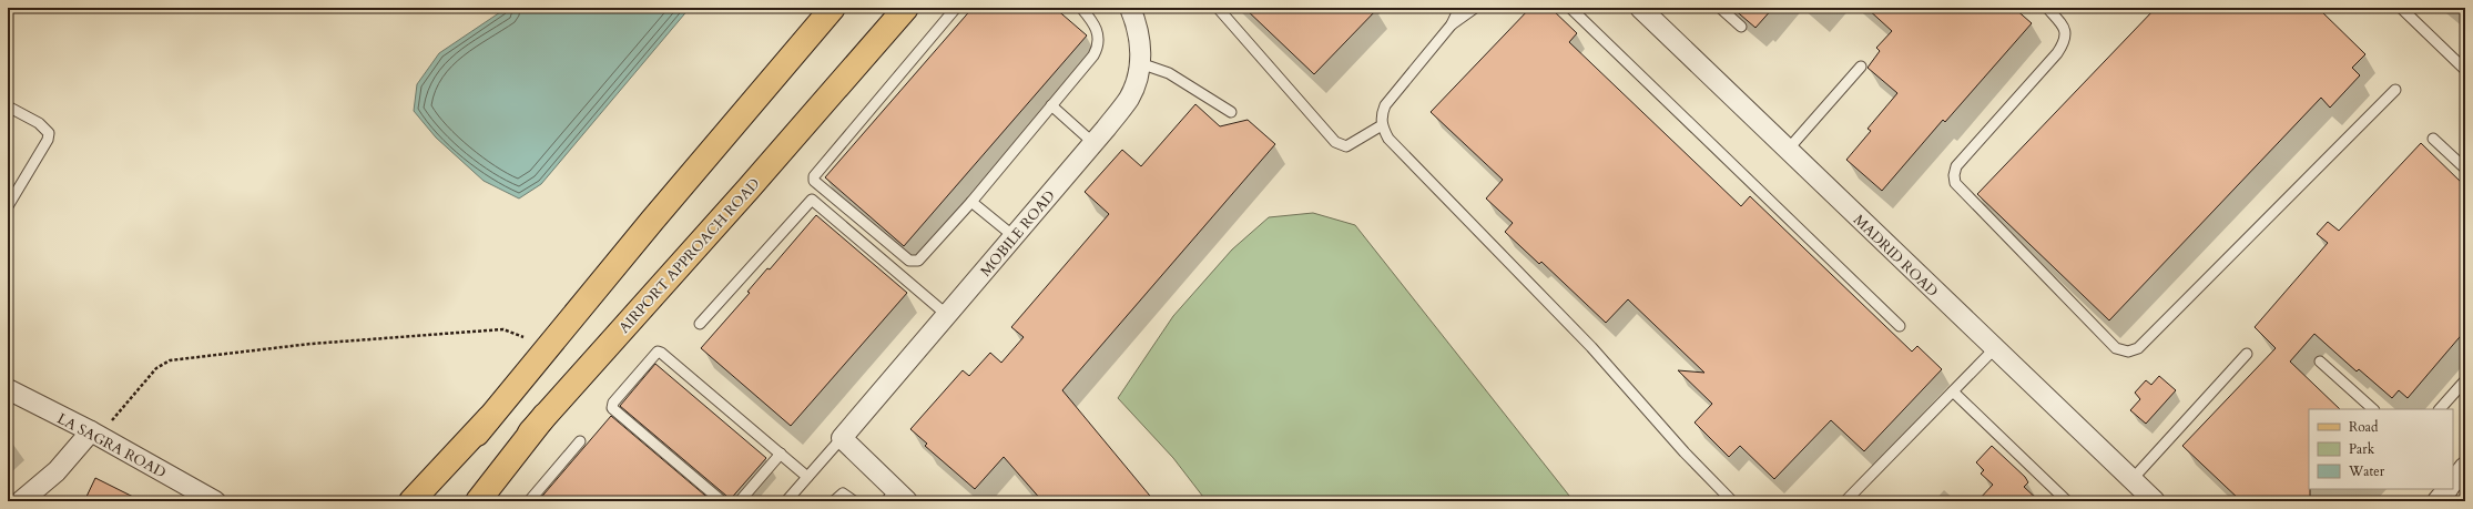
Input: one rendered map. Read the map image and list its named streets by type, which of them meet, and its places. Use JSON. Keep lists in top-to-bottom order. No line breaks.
{"streets":{"main road":["AIRPORT APPROACH ROAD"],"street":["MOBILE ROAD","MADRID ROAD","LA SAGRA ROAD"]},"legend":["Road","Park","Water"]}
